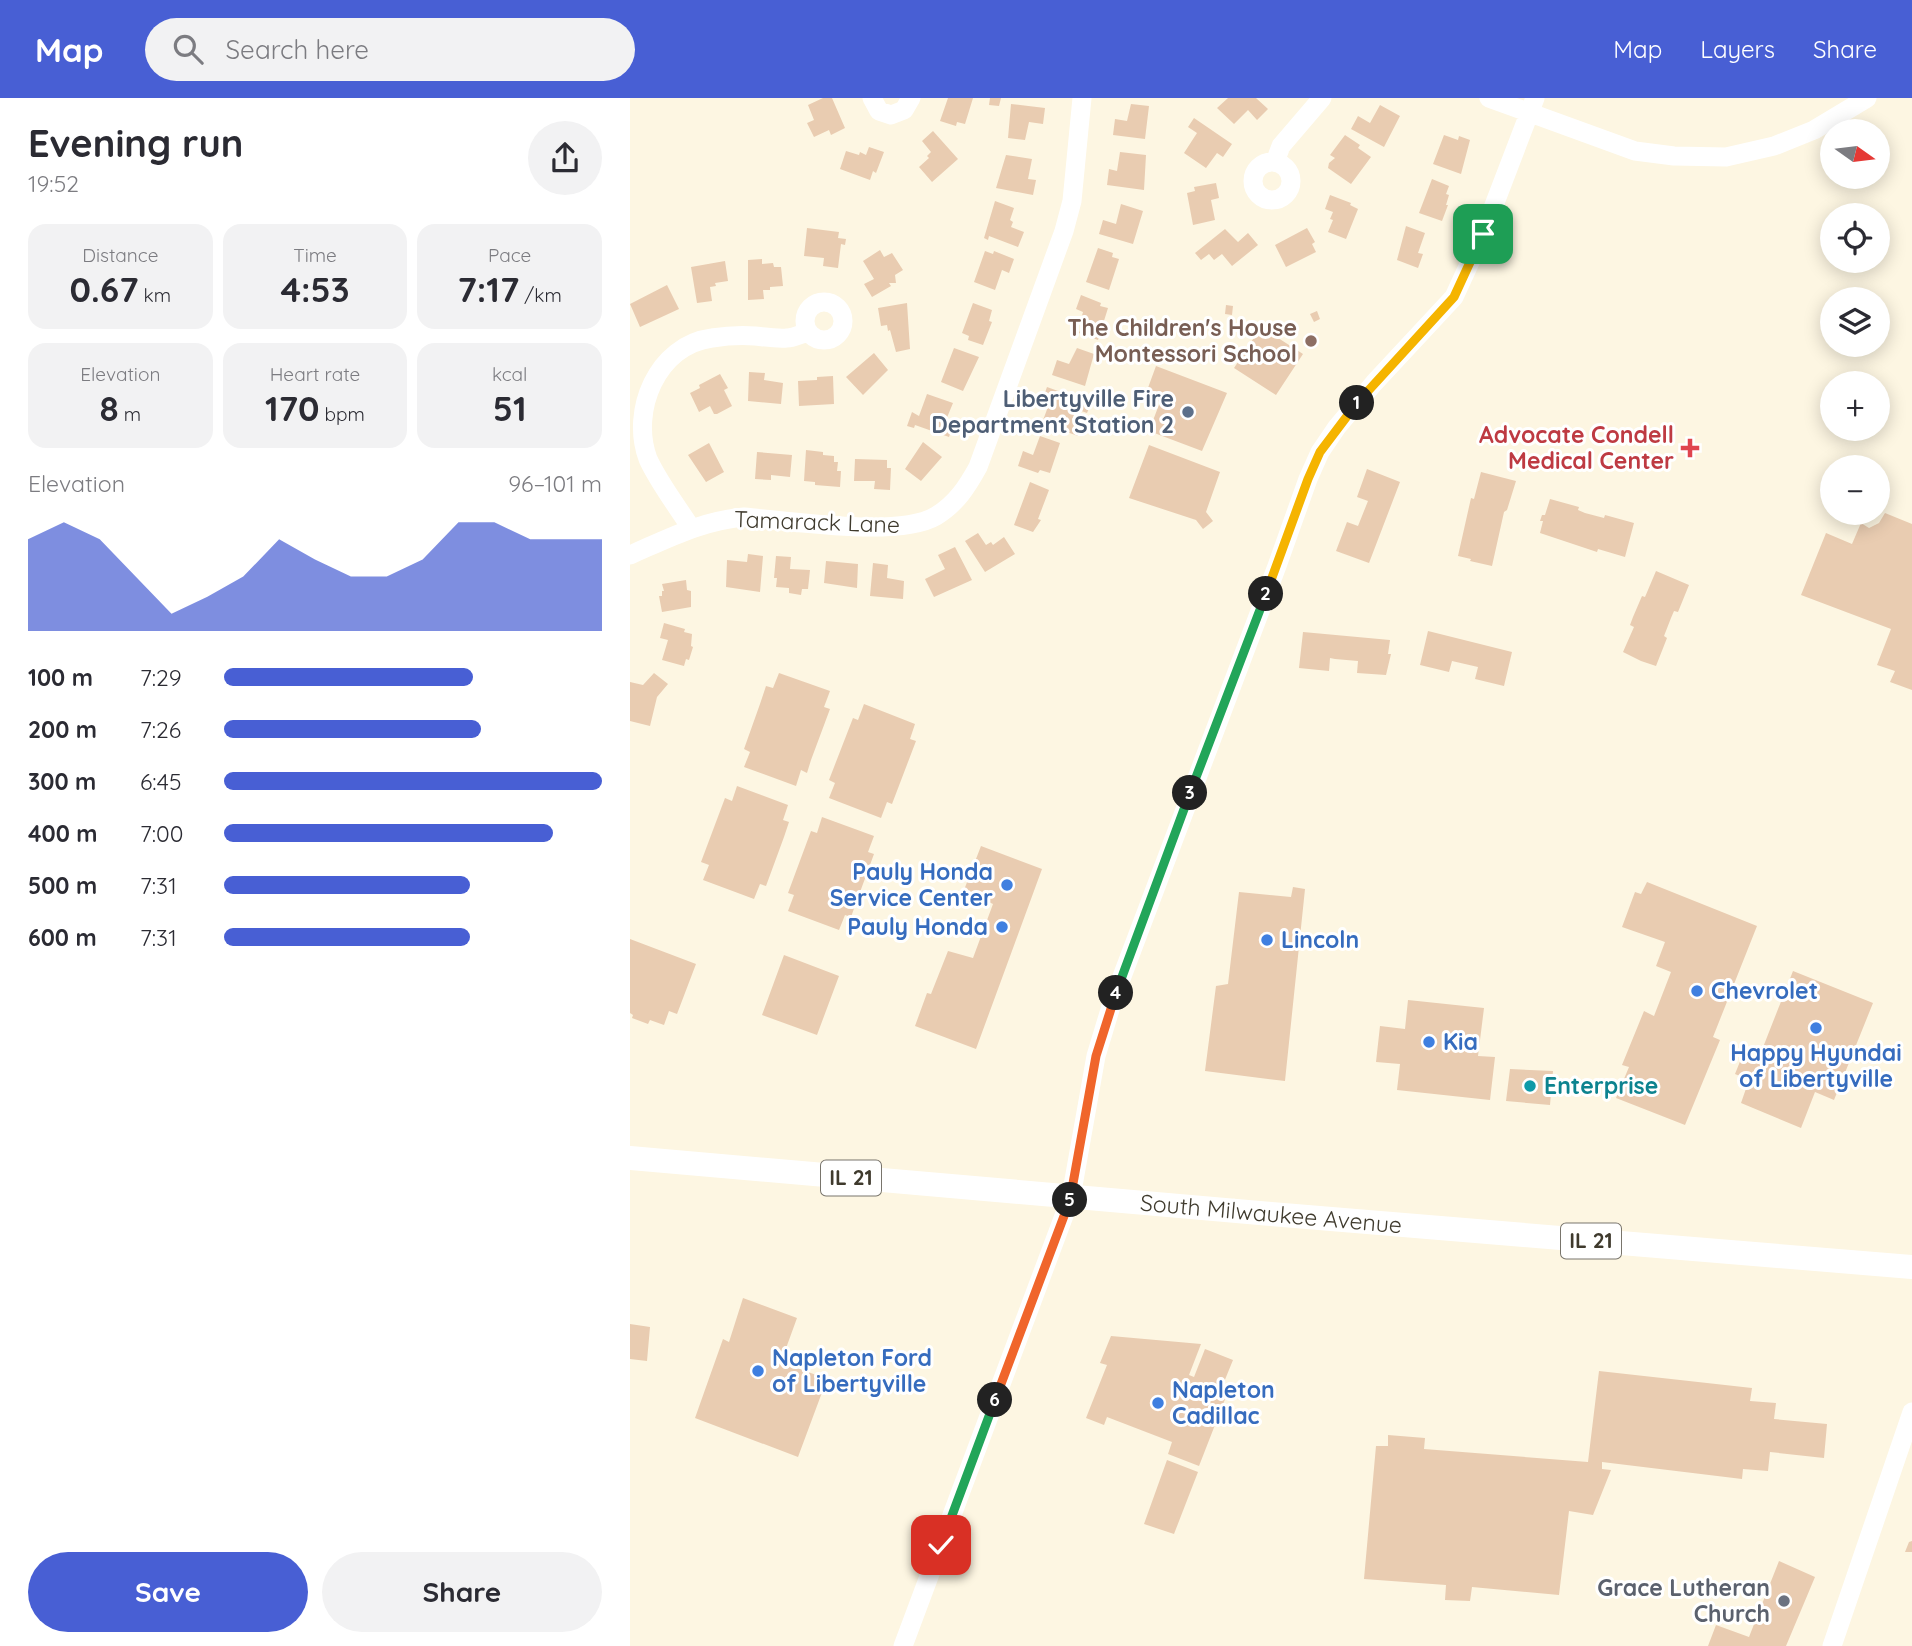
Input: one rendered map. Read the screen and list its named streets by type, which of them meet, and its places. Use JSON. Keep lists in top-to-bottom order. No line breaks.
{"streets":{"main road":["IL 21","South Milwaukee Avenue"],"street":["Tamarack Lane"]},"places":{"other":["The Children's House Montessori School","Libertyville Fire Department Station 2","Pauly Honda Service Center","Pauly Honda","Lincoln","Chevrolet","Happy Hyundai of Libertyville","Kia","Enterprise","Napleton Ford of Libertyville","Napleton Cadillac","Grace Lutheran Church"],"health":["Advocate Condell Medical Center"]},"north":"right","page":{"header":"Map","search":"Search here","nav":["Map","Layers","Share"],"heading":["Evening run","19:52"],"map_buttons":["+","−"],"stats":[["Distance","0.67 km"],["Time","4:53"],["Pace","7:17 /km"],["Elevation","8 m"],["Heart rate","170 bpm"],["kcal","51"]],"pins":["1","2","3","4","5","6"],"chart":["Elevation","96–101 m"],"list":[{"name":"100 m","note":"7:29"},{"name":"200 m","note":"7:26"},{"name":"300 m","note":"6:45"},{"name":"400 m","note":"7:00"},{"name":"500 m","note":"7:31"},{"name":"600 m","note":"7:31"}],"buttons":["Save","Share"]}}
